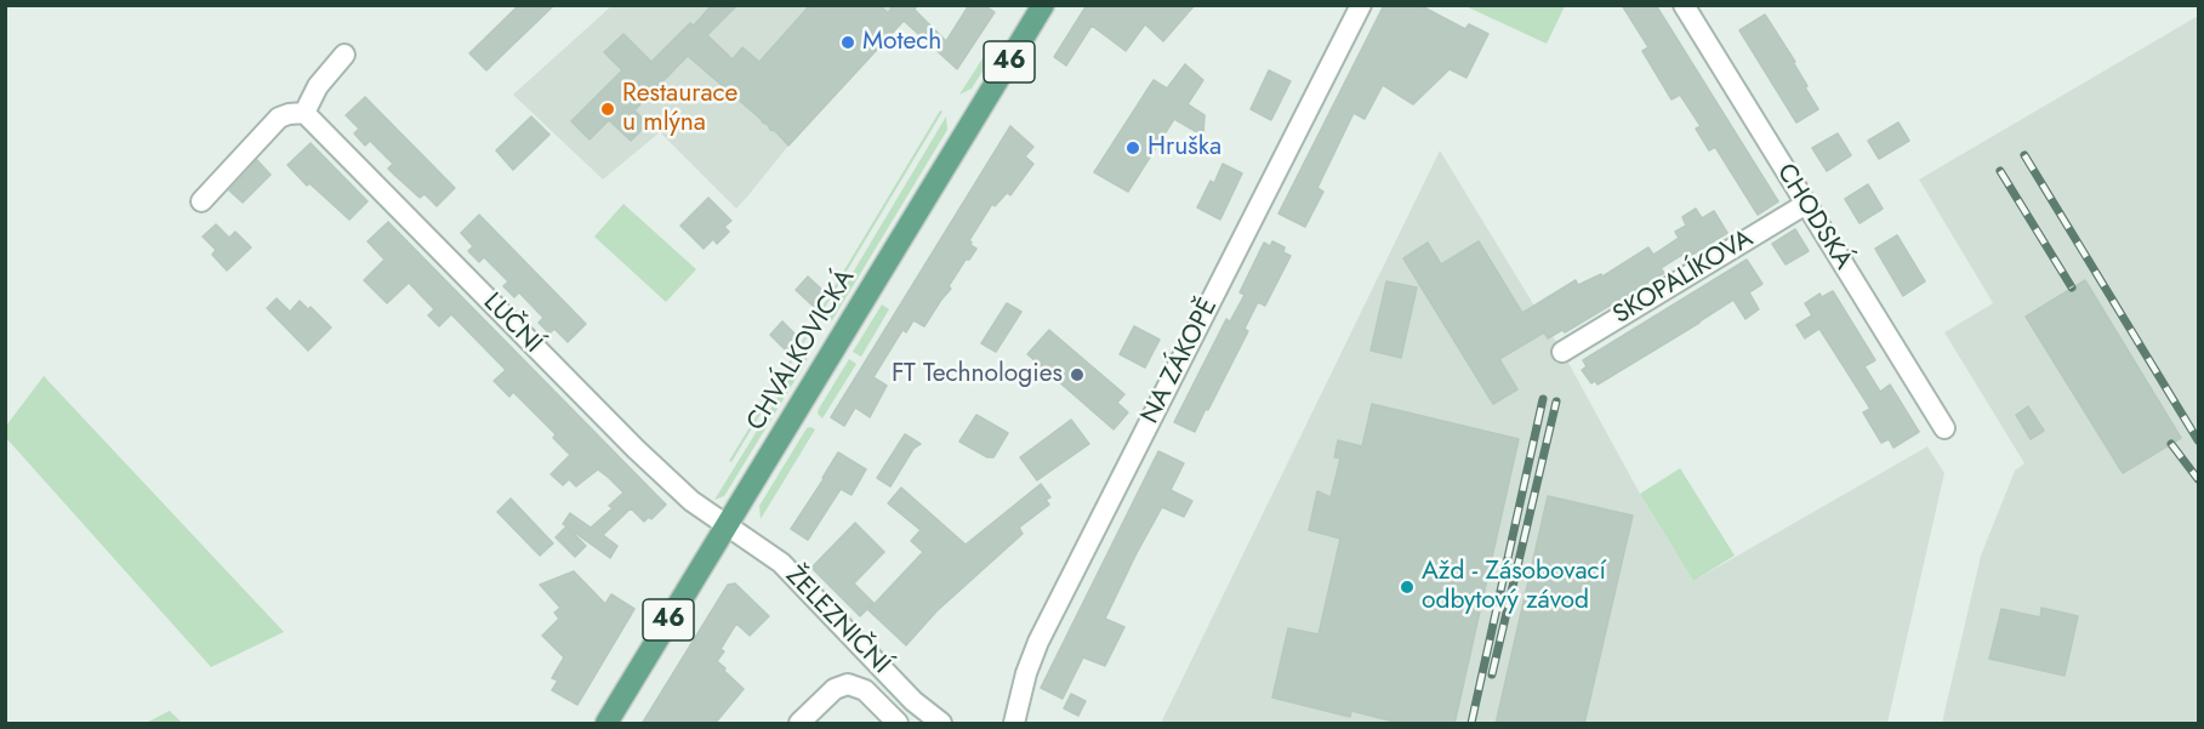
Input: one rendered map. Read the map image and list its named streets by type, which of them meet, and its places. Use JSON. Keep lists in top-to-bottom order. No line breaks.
{"streets":{"main road":["46","CHVÁLKOVICKÁ"],"street":["CHODSKÁ","SKOPALÍKOVA","LUČNÍ","NA ZÁKOPĚ","ŽELEZNIČNÍ"]},"crossings":[["CHODSKÁ","SKOPALÍKOVA"],["LUČNÍ","CHVÁLKOVICKÁ"],["LUČNÍ","ŽELEZNIČNÍ"],["CHVÁLKOVICKÁ","ŽELEZNIČNÍ"]],"places":["Motech","Restaurace u mlýna","Hruška","FT Technologies","Ažd - Zásobovací odbytový závod"]}
